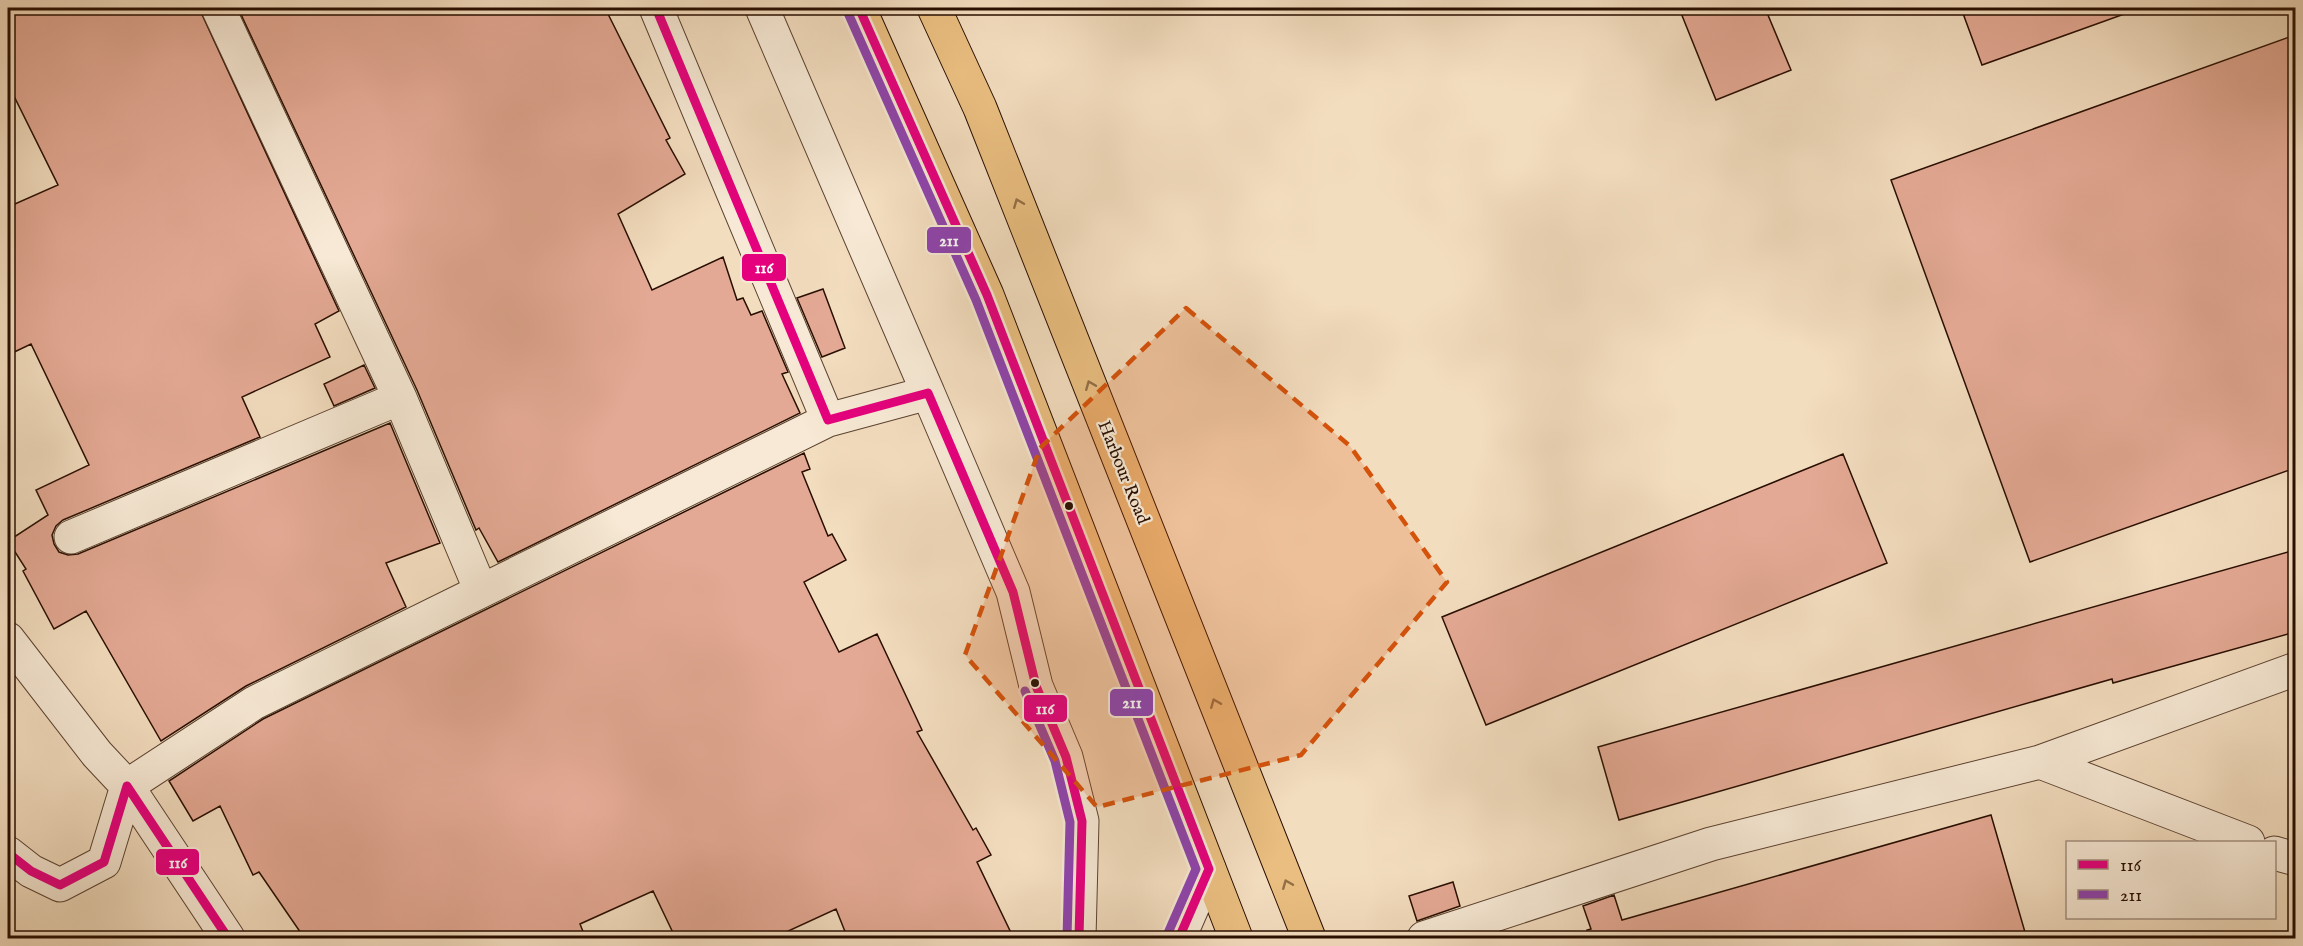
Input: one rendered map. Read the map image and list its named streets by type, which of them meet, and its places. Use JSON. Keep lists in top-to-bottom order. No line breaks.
{"streets":{"highway":["Harbour Road"]},"lines":["transit line 116","transit line 211"],"legend":["116","211"]}
